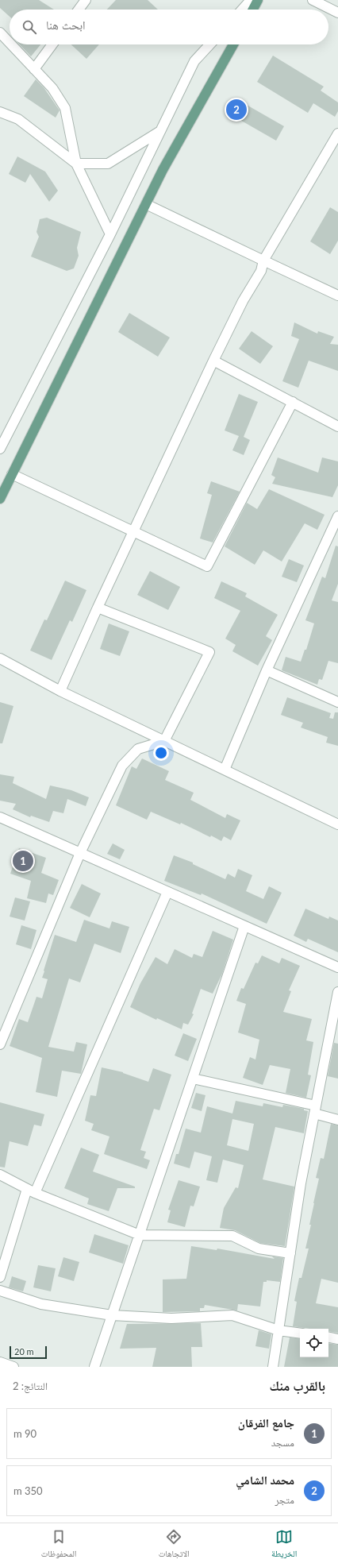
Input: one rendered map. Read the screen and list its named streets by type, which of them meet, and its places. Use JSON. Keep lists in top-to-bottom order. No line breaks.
{"scale_bar":"20 m","page":{"search":"ابحث هنا","pins":["2","1"],"scale":"20 m","heading":["بالقرب منك","النتائج: 2"],"list":[{"mark":"1","name":"جامع الفرقان","note":"مسجد","value":"90 m"},{"mark":"2","name":"محمد الشامي","note":"متجر","value":"350 m"}],"nav":["الخريطة","الاتجاهات","المحفوظات"]}}
